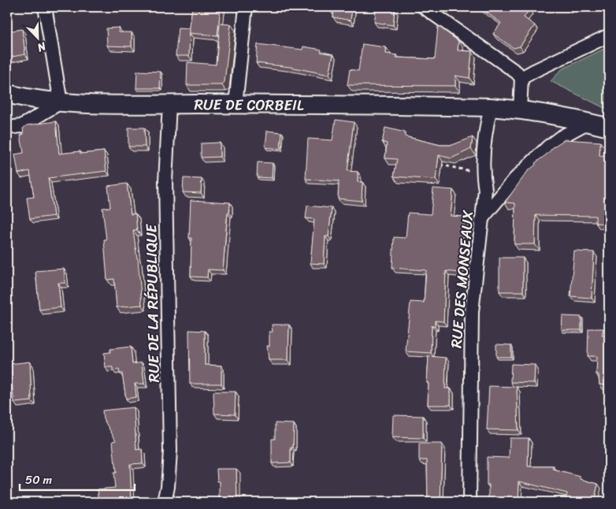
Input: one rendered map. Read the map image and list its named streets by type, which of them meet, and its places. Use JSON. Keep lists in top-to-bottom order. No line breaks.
{"streets":{"main road":["RUE DE CORBEIL"],"street":["RUE DES MONSEAUX","RUE DE LA RÉPUBLIQUE"]},"crossings":[["RUE DE CORBEIL","RUE DES MONSEAUX"],["RUE DE CORBEIL","RUE DE LA RÉPUBLIQUE"]],"scale_bar":"50 m","north":"bottom right"}
